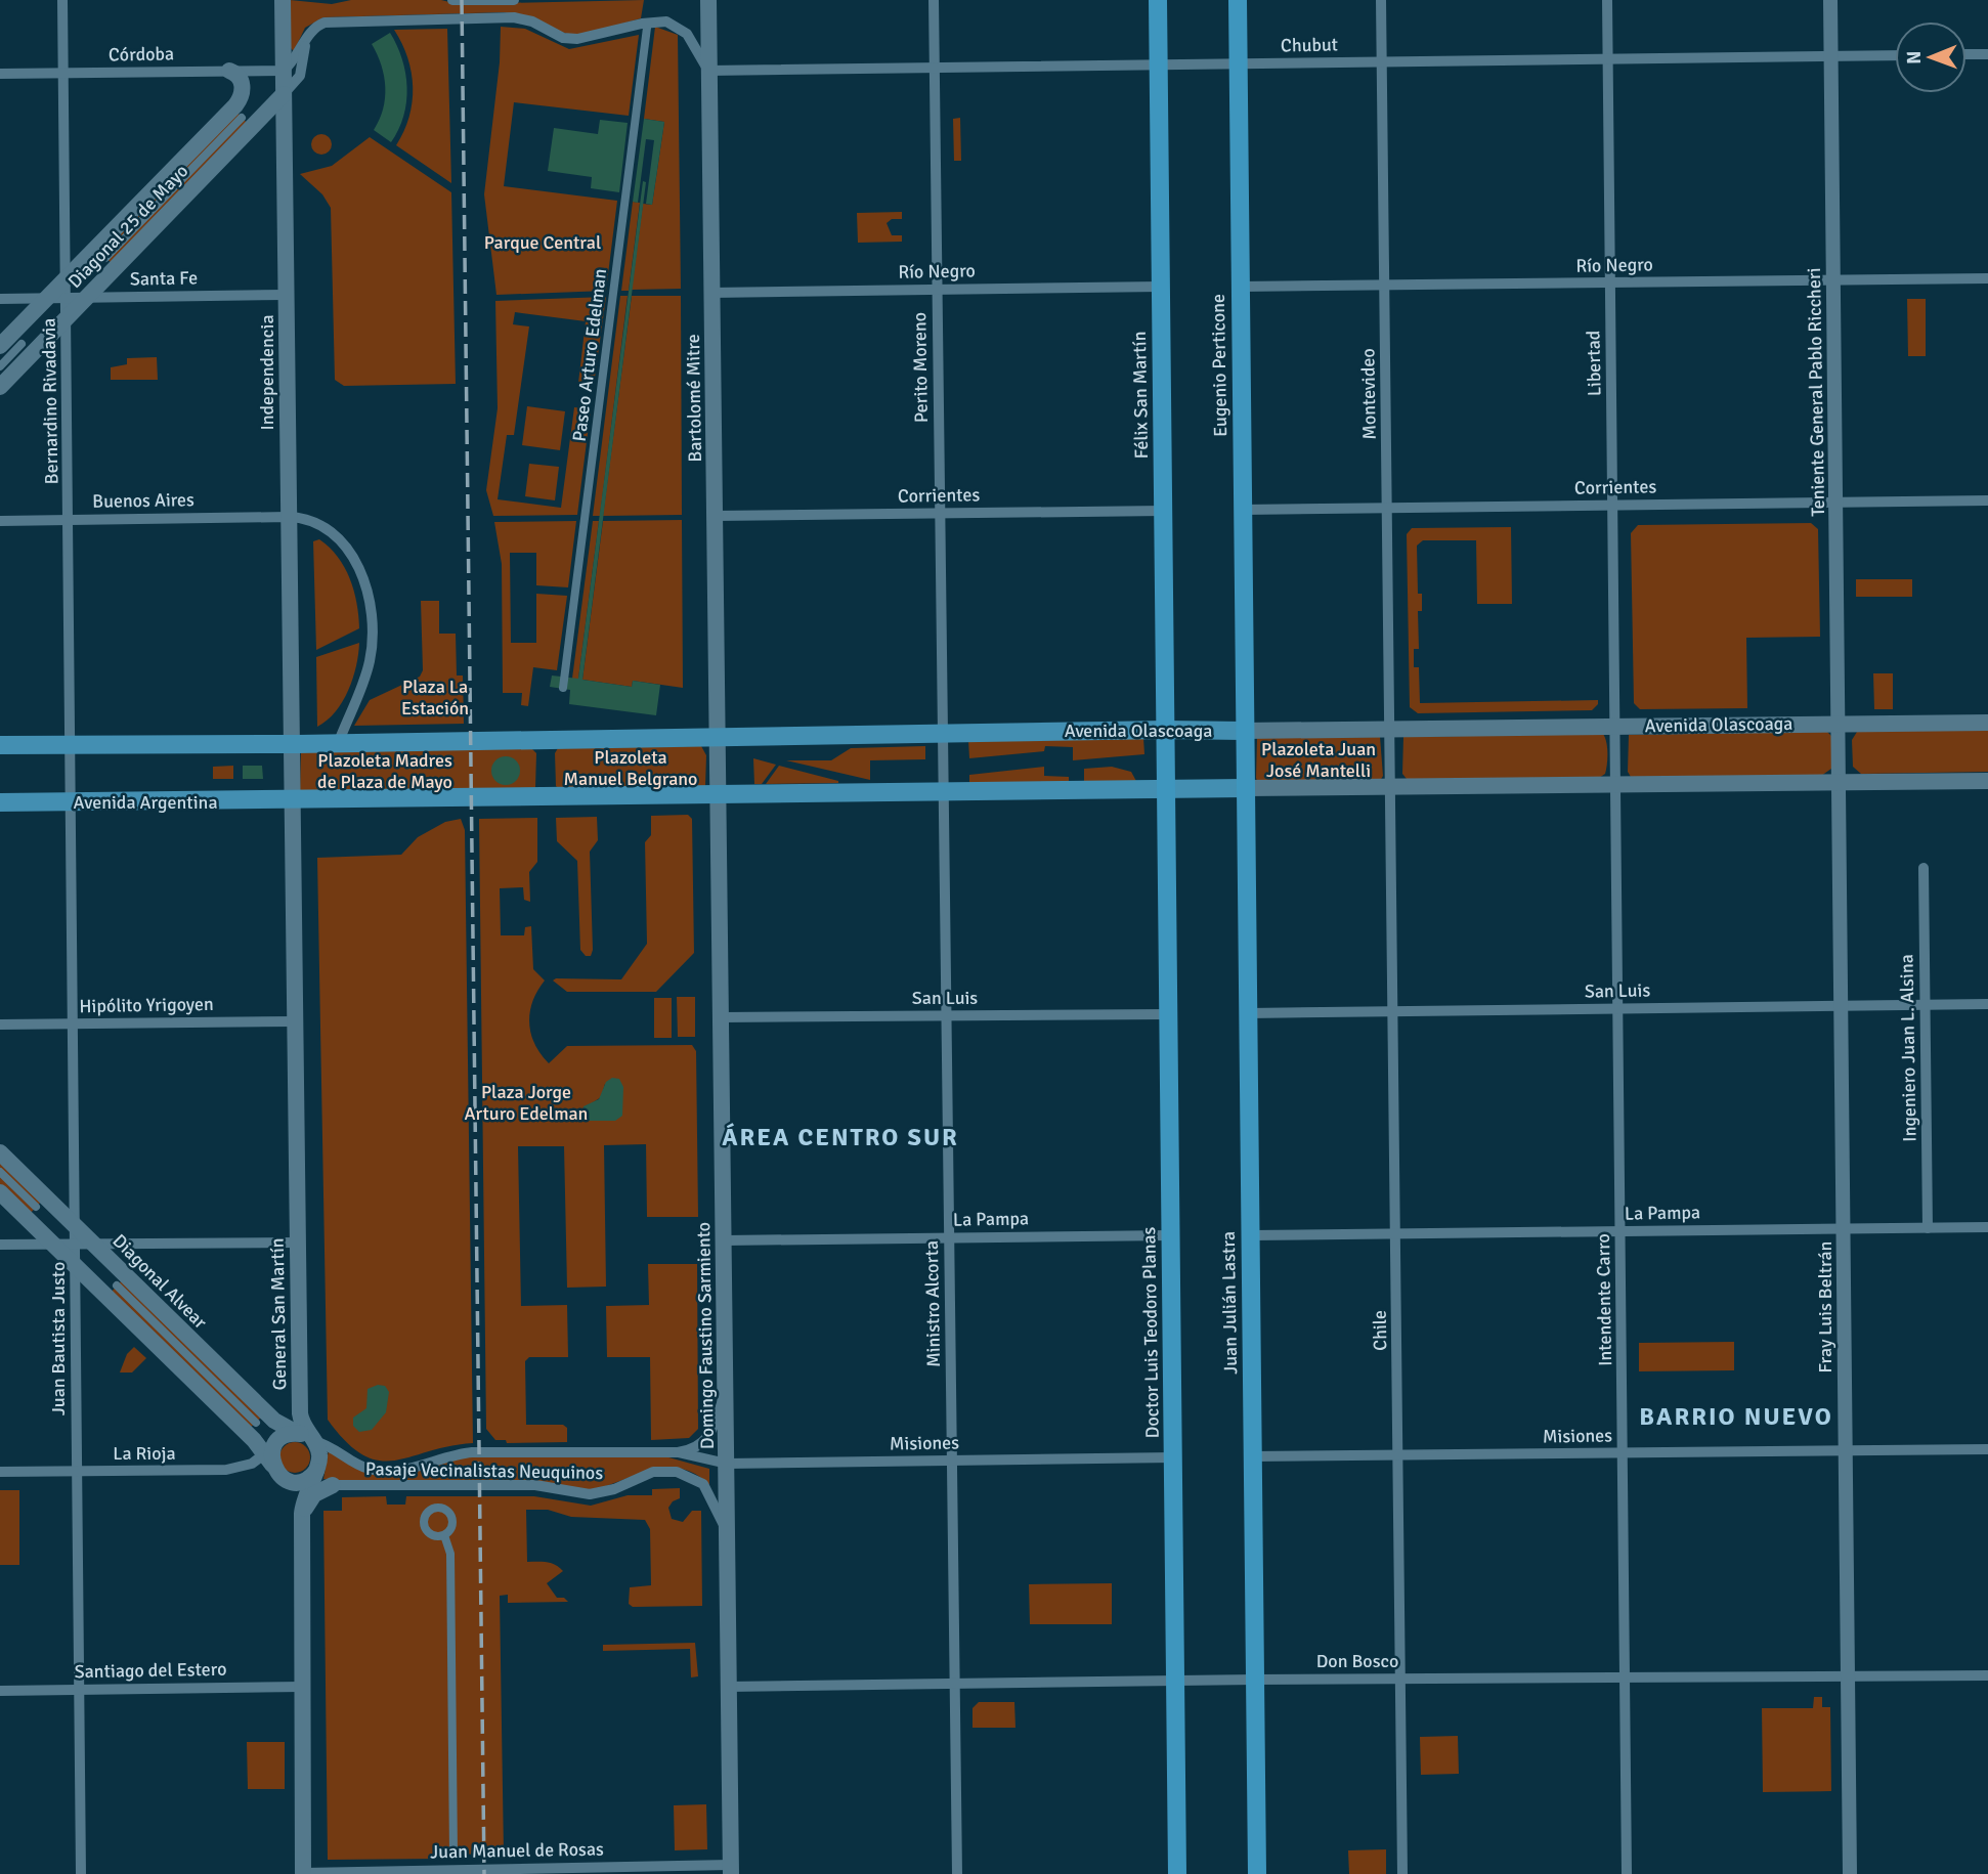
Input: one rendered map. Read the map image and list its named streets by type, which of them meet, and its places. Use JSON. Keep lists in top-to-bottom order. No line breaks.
{"streets":{"highway":["Eugenio Perticone","Félix San Martín","Juan Julián Lastra","Doctor Luis Teodoro Planas"],"main road":["Diagonal 25 de Mayo","Independencia","Bartolomé Mitre","Avenida Olascoaga","Avenida Argentina","Diagonal Alvear","General San Martín","Domingo Faustino Sarmiento"],"street":["Chubut","Córdoba","Río Negro","Santa Fe","Paseo Arturo Edelman","Libertad","Perito Moreno","Teniente General Pablo Riccheri","Montevideo","Bernardino Rivadavia","Corrientes","Buenos Aires","San Luis","Hipólito Yrigoyen","Ingeniero Juan L. Alsina","La Pampa","Intendente Carro","Ministro Alcorta","Fray Luis Beltrán","Chile","Juan Bautista Justo","Misiones","La Rioja","Pasaje Vecinalistas Neuquinos","Don Bosco","Santiago del Estero","Juan Manuel de Rosas"]},"crossings":[["Chubut","Libertad"],["Chubut","Eugenio Perticone"],["Chubut","Perito Moreno"],["Chubut","Teniente General Pablo Riccheri"],["Chubut","Montevideo"],["Chubut","Félix San Martín"],["Chubut","Bartolomé Mitre"],["Córdoba","Independencia"],["Córdoba","Bernardino Rivadavia"],["Diagonal 25 de Mayo","Santa Fe"],["Diagonal 25 de Mayo","Independencia"],["Diagonal 25 de Mayo","Bernardino Rivadavia"],["Río Negro","Libertad"],["Río Negro","Eugenio Perticone"],["Río Negro","Perito Moreno"],["Río Negro","Teniente General Pablo Riccheri"],["Río Negro","Montevideo"],["Río Negro","Félix San Martín"],["Río Negro","Bartolomé Mitre"],["Santa Fe","Independencia"],["Santa Fe","Bernardino Rivadavia"],["Libertad","Corrientes"],["Libertad","Avenida Olascoaga"],["Libertad","Intendente Carro"],["Eugenio Perticone","Corrientes"],["Eugenio Perticone","Avenida Olascoaga"],["Eugenio Perticone","Juan Julián Lastra"],["Perito Moreno","Corrientes"],["Perito Moreno","Avenida Olascoaga"],["Perito Moreno","Ministro Alcorta"],["Independencia","Buenos Aires"],["Independencia","Avenida Olascoaga"],["Independencia","General San Martín"],["Teniente General Pablo Riccheri","Corrientes"],["Teniente General Pablo Riccheri","Avenida Olascoaga"],["Teniente General Pablo Riccheri","Fray Luis Beltrán"],["Montevideo","Corrientes"],["Montevideo","Avenida Olascoaga"],["Montevideo","Chile"],["Félix San Martín","Corrientes"],["Félix San Martín","Avenida Olascoaga"],["Félix San Martín","Doctor Luis Teodoro Planas"],["Bartolomé Mitre","Corrientes"],["Bartolomé Mitre","Avenida Olascoaga"],["Bartolomé Mitre","Domingo Faustino Sarmiento"],["Bernardino Rivadavia","Buenos Aires"],["Bernardino Rivadavia","Avenida Argentina"],["Bernardino Rivadavia","Juan Bautista Justo"],["Buenos Aires","Avenida Olascoaga"],["Avenida Olascoaga","Intendente Carro"],["Avenida Olascoaga","Juan Julián Lastra"],["Avenida Olascoaga","Ministro Alcorta"],["Avenida Olascoaga","General San Martín"],["Avenida Argentina","General San Martín"],["Avenida Argentina","Juan Bautista Justo"],["San Luis","Ingeniero Juan L. Alsina"],["San Luis","Intendente Carro"],["San Luis","Juan Julián Lastra"],["San Luis","Ministro Alcorta"],["San Luis","Fray Luis Beltrán"],["San Luis","Chile"],["San Luis","Doctor Luis Teodoro Planas"],["San Luis","Domingo Faustino Sarmiento"],["Hipólito Yrigoyen","General San Martín"],["Hipólito Yrigoyen","Juan Bautista Justo"],["Ingeniero Juan L. Alsina","La Pampa"],["La Pampa","Intendente Carro"],["La Pampa","Juan Julián Lastra"],["La Pampa","Ministro Alcorta"],["La Pampa","Fray Luis Beltrán"],["La Pampa","Chile"],["La Pampa","Doctor Luis Teodoro Planas"],["La Pampa","Domingo Faustino Sarmiento"],["Diagonal Alvear","General San Martín"],["Diagonal Alvear","Juan Bautista Justo"],["Diagonal Alvear","La Rioja"],["Diagonal Alvear","Pasaje Vecinalistas Neuquinos"],["Intendente Carro","Misiones"],["Intendente Carro","Don Bosco"],["Juan Julián Lastra","Misiones"],["Juan Julián Lastra","Don Bosco"],["Ministro Alcorta","Misiones"],["Ministro Alcorta","Don Bosco"],["Fray Luis Beltrán","Misiones"],["Fray Luis Beltrán","Don Bosco"],["General San Martín","La Rioja"],["General San Martín","Pasaje Vecinalistas Neuquinos"],["Chile","Misiones"],["Chile","Don Bosco"],["Doctor Luis Teodoro Planas","Misiones"],["Doctor Luis Teodoro Planas","Don Bosco"],["Domingo Faustino Sarmiento","Misiones"],["Domingo Faustino Sarmiento","Pasaje Vecinalistas Neuquinos"],["Domingo Faustino Sarmiento","Don Bosco"],["Domingo Faustino Sarmiento","Juan Manuel de Rosas"],["Juan Bautista Justo","La Rioja"],["Juan Bautista Justo","Santiago del Estero"],["Misiones","Pasaje Vecinalistas Neuquinos"],["La Rioja","Pasaje Vecinalistas Neuquinos"]],"districts":["ÁREA CENTRO SUR","BARRIO NUEVO"],"parks":["Parque Central","Plaza La Estación","Plazoleta Juan José Mantelli","Plazoleta Manuel Belgrano","Plazoleta Madres de Plaza de Mayo","Plaza Jorge Arturo Edelman"],"north":"left"}
